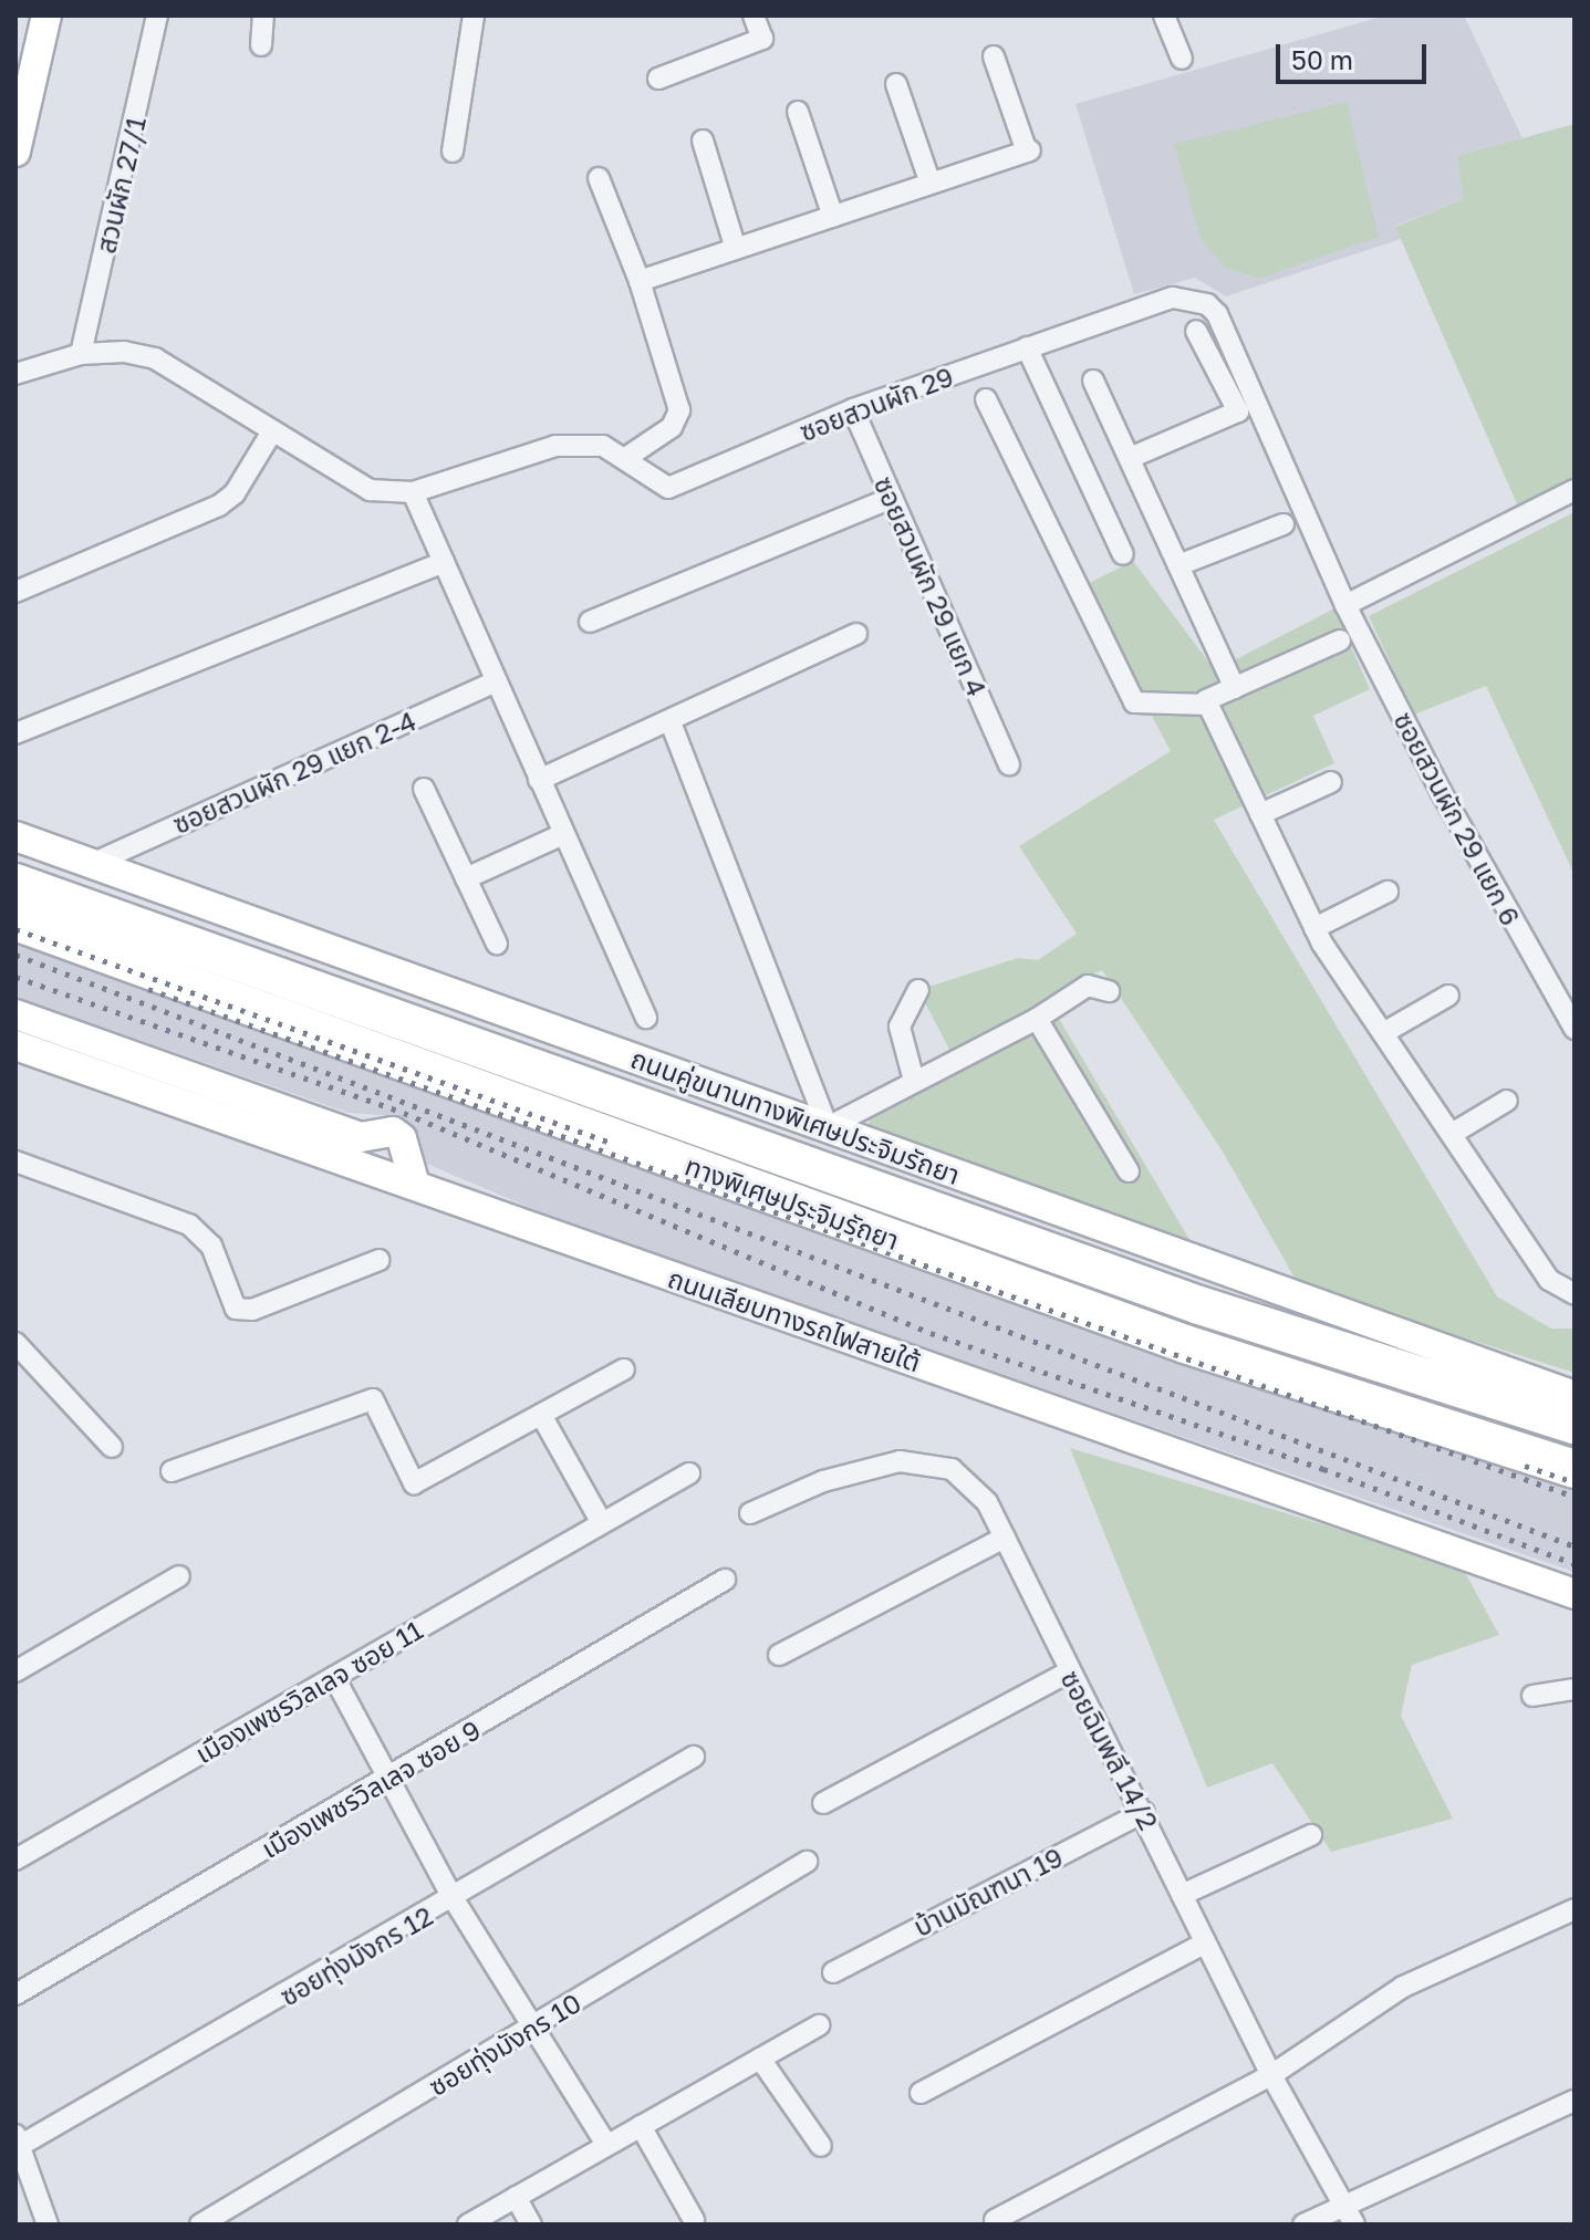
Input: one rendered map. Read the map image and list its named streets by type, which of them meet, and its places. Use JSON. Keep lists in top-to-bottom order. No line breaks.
{"streets":{"highway":["ทางพิเศษประจิมรัถยา"],"main road":["ถนนคู่ขนานทางพิเศษประจิมรัถยา","ถนนเลียบทางรถไฟสายใต้"],"street":["สวนผัก 27/1","ซอยสวนผัก 29","ซอยสวนผัก 29 แยก 4","ซอยสวนผัก 29 แยก 2-4","ซอยสวนผัก 29 แยก 6","เมืองเพชรวิลเลจ ซอย 11","ซอยฉิมพลี 14/2","เมืองเพชรวิลเลจ ซอย 9","บ้านมัณฑนา 19","ซอยทุ่งมังกร 12","ซอยทุ่งมังกร 10"]},"crossings":[["สวนผัก 27/1","ซอยสวนผัก 29"],["ซอยสวนผัก 29","ซอยสวนผัก 29 แยก 4"],["ซอยสวนผัก 29","ซอยสวนผัก 29 แยก 6"],["ซอยสวนผัก 29 แยก 2-4","ถนนคู่ขนานทางพิเศษประจิมรัถยา"],["ถนนคู่ขนานทางพิเศษประจิมรัถยา","ทางพิเศษประจิมรัถยา"],["ซอยฉิมพลี 14/2","บ้านมัณฑนา 19"]],"scale_bar":"50 m"}
